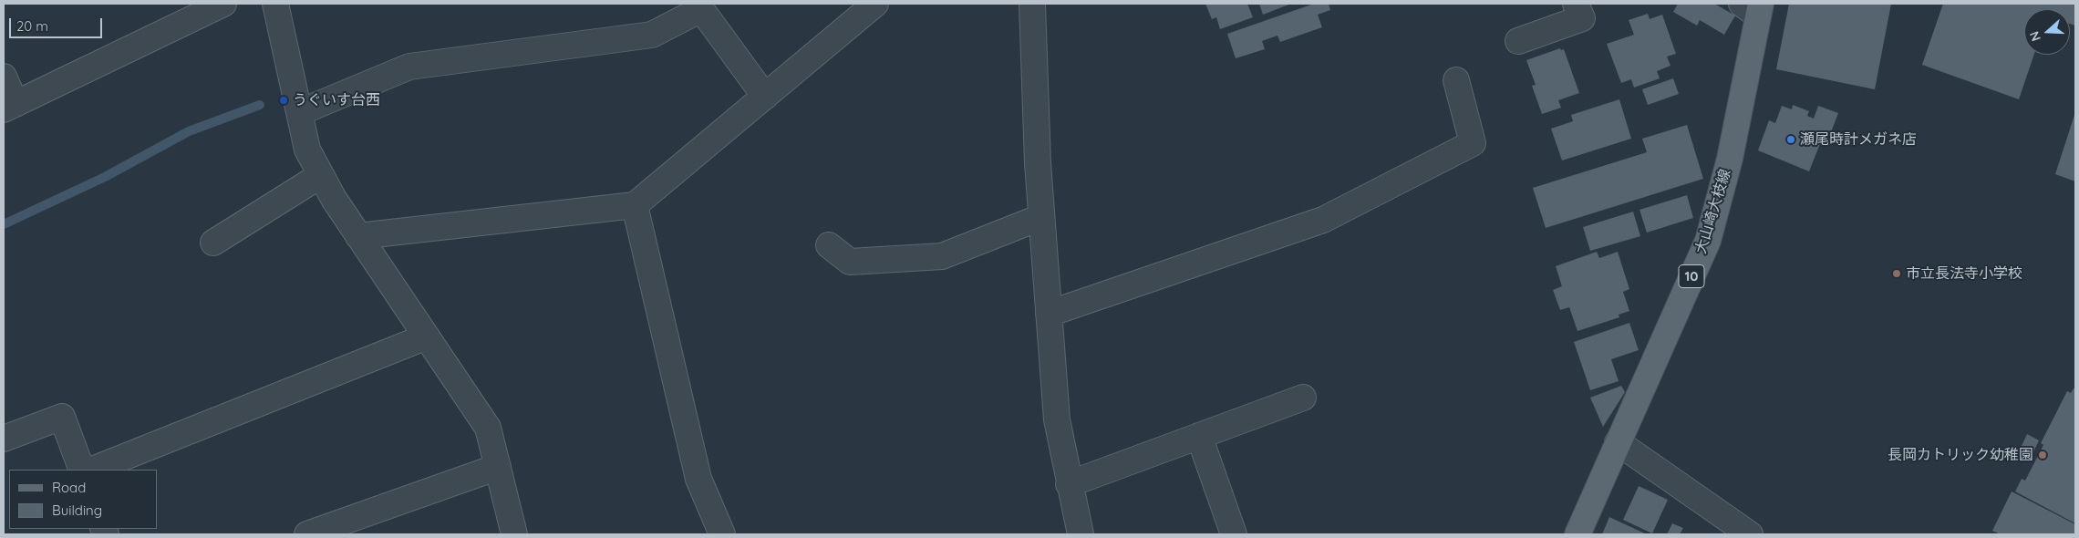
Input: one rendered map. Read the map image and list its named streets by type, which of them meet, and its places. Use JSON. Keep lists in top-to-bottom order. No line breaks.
{"streets":{"main road":["大山崎大枝線","10"]},"places":["うぐいす台西","瀬尾時計メガネ店","市立長法寺小学校","長岡カトリック幼稚園"],"legend":["Road","Building"],"scale_bar":"20 m","north":"left"}
